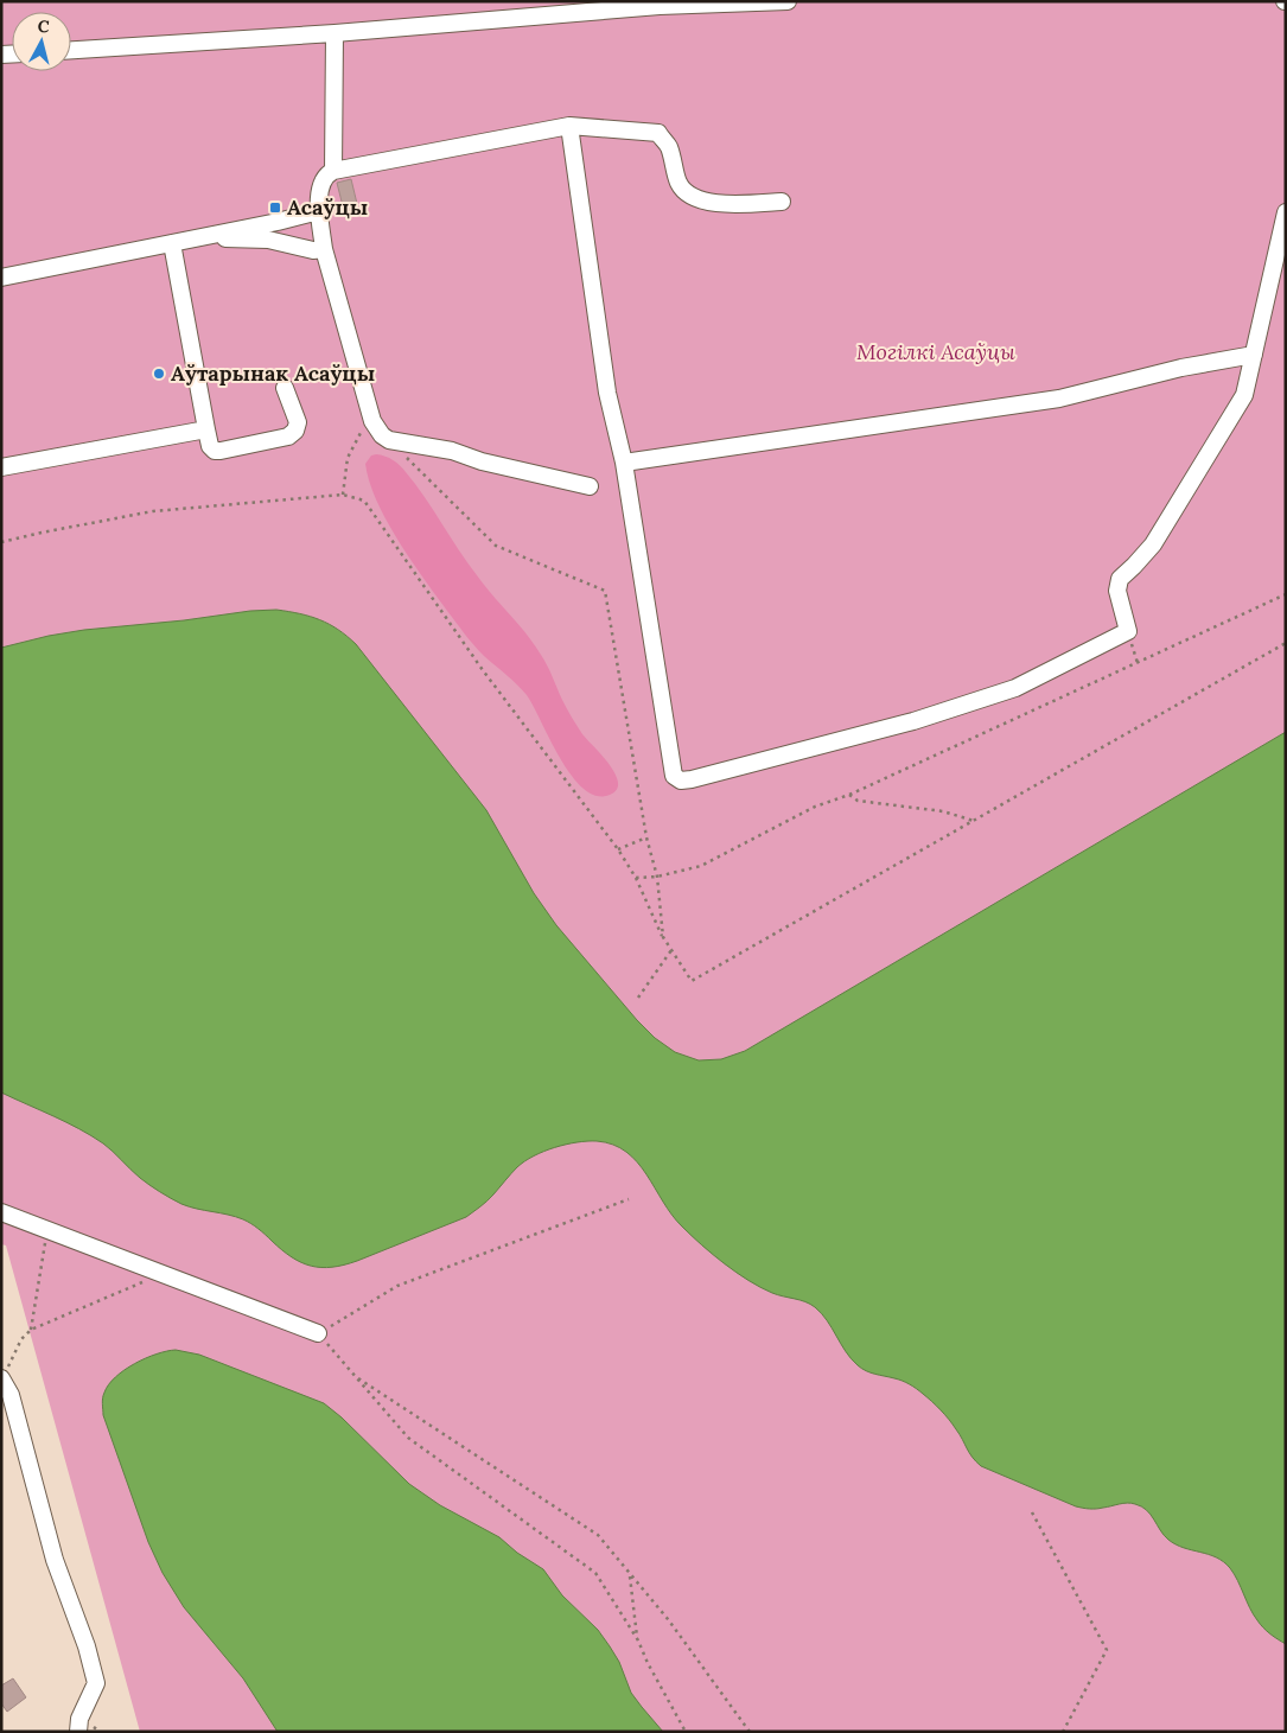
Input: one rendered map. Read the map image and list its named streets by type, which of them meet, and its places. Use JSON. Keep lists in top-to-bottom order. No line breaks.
{"parks":["Могілкі Асаўцы"],"places":{"transit":["Асаўцы"],"other":["Аўтарынак Асаўцы"]},"north":"top"}
